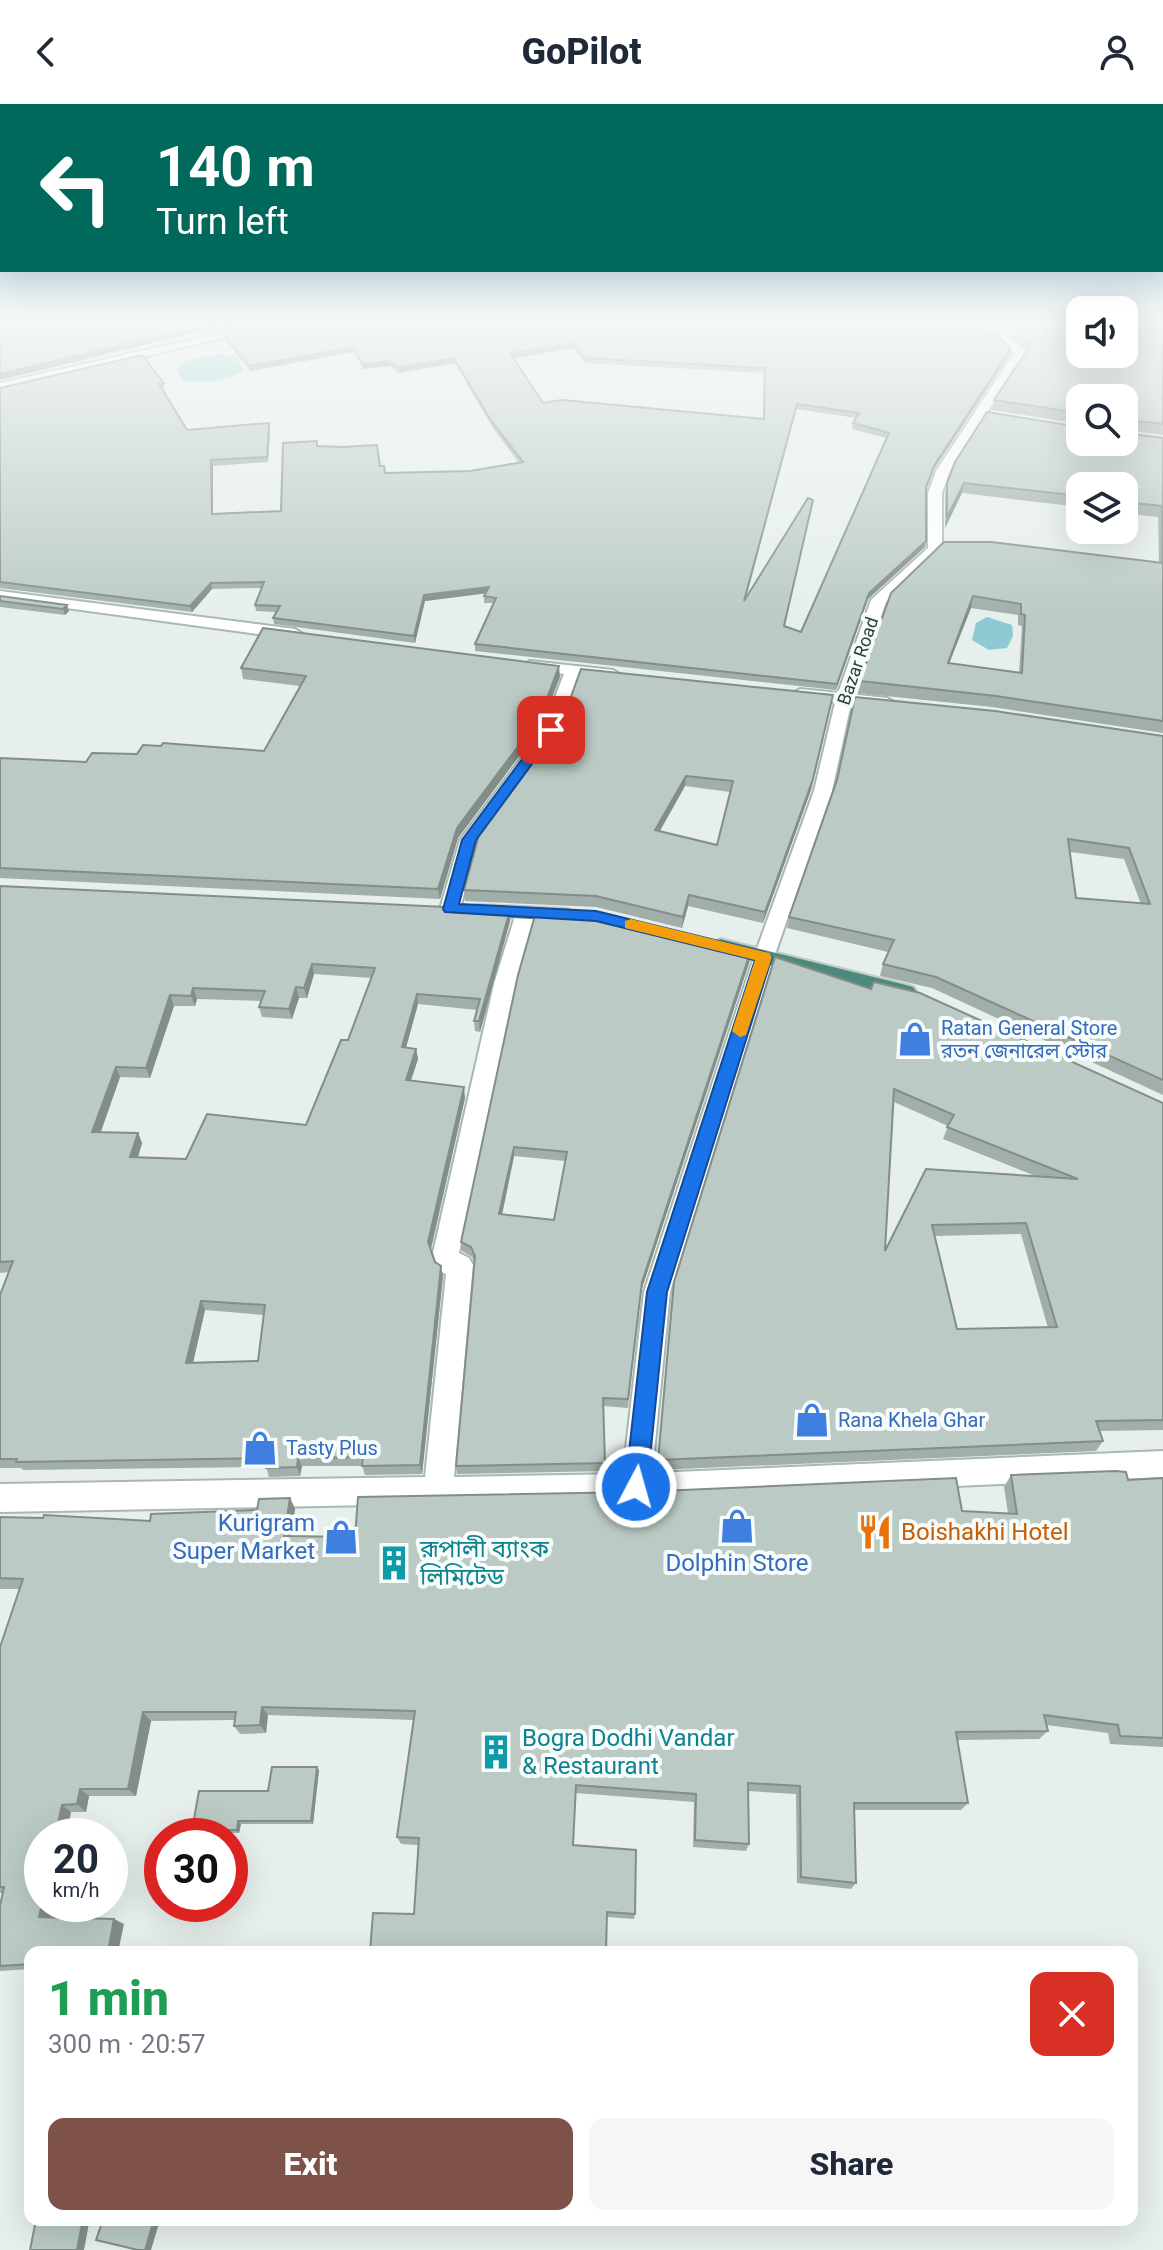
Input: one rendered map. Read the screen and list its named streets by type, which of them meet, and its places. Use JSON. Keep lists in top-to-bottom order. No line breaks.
{"streets":{"street":["Bazar Road"]},"places":{"shop":["Ratan General Store রতন জেনারেল স্টোর","Rana Khela Ghar","Tasty Plus","Dolphin Store","Kurigram Super Market"],"restaurant":["Boishakhi Hotel"],"building":["রূপালী ব্যাংক লিমিটেড","Bogra Dodhi Vandar & Restaurant"]},"page":{"header":"GoPilot","turn":["140 m","Turn left"],"speed":"20 km/h","limit":"30","heading":["1 min","300 m · 20:57"],"buttons":["Exit","Share"]}}
